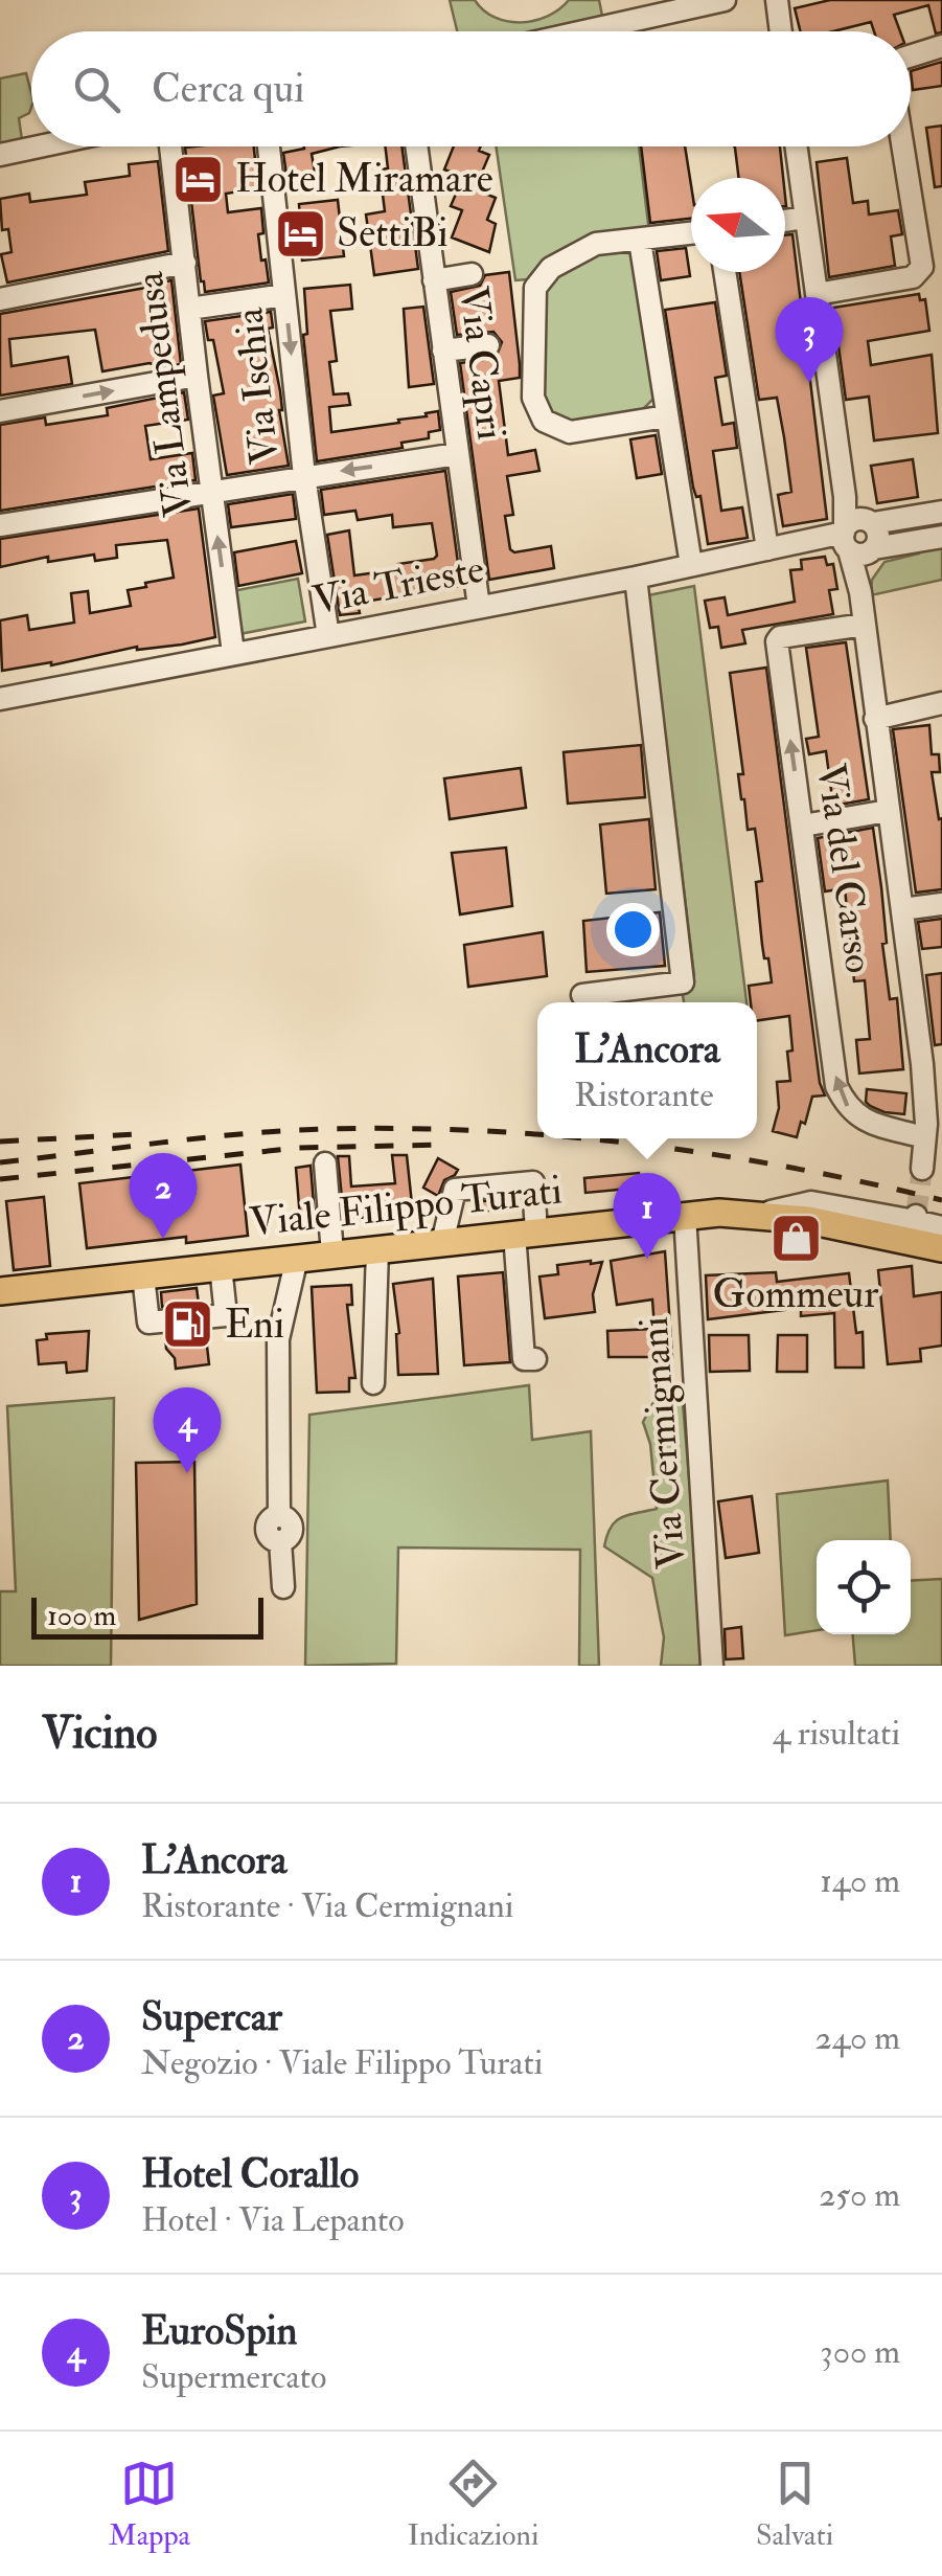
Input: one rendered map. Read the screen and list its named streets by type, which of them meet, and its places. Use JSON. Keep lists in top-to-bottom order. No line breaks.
{"streets":{"main road":["Viale Filippo Turati"],"street":["Via Capri","Via Ischia","Via Lampedusa","Via Trieste","Via del Carso","Via Cermignani"]},"crossings":[["Via Capri","Via Trieste"],["Via Ischia","Via Trieste"],["Via Lampedusa","Via Trieste"],["Viale Filippo Turati","Via Cermignani"]],"one_way":["Via Ischia"],"places":{"hotel":["Hotel Miramare","SettiBi"],"shop":["Gommeur"],"fuel station":["Eni"]},"scale_bar":"100 m","north":"left","page":{"search":"Cerca qui","pins":["3","2","1","4"],"popup":["L'Ancora","Ristorante"],"scale":"100 m","heading":["Vicino","4 risultati"],"list":[{"mark":"1","name":"L'Ancora","note":"Ristorante · Via Cermignani","value":"140 m"},{"mark":"2","name":"Supercar","note":"Negozio · Viale Filippo Turati","value":"240 m"},{"mark":"3","name":"Hotel Corallo","note":"Hotel · Via Lepanto","value":"250 m"},{"mark":"4","name":"EuroSpin","note":"Supermercato","value":"300 m"}],"nav":["Mappa","Indicazioni","Salvati"]}}
